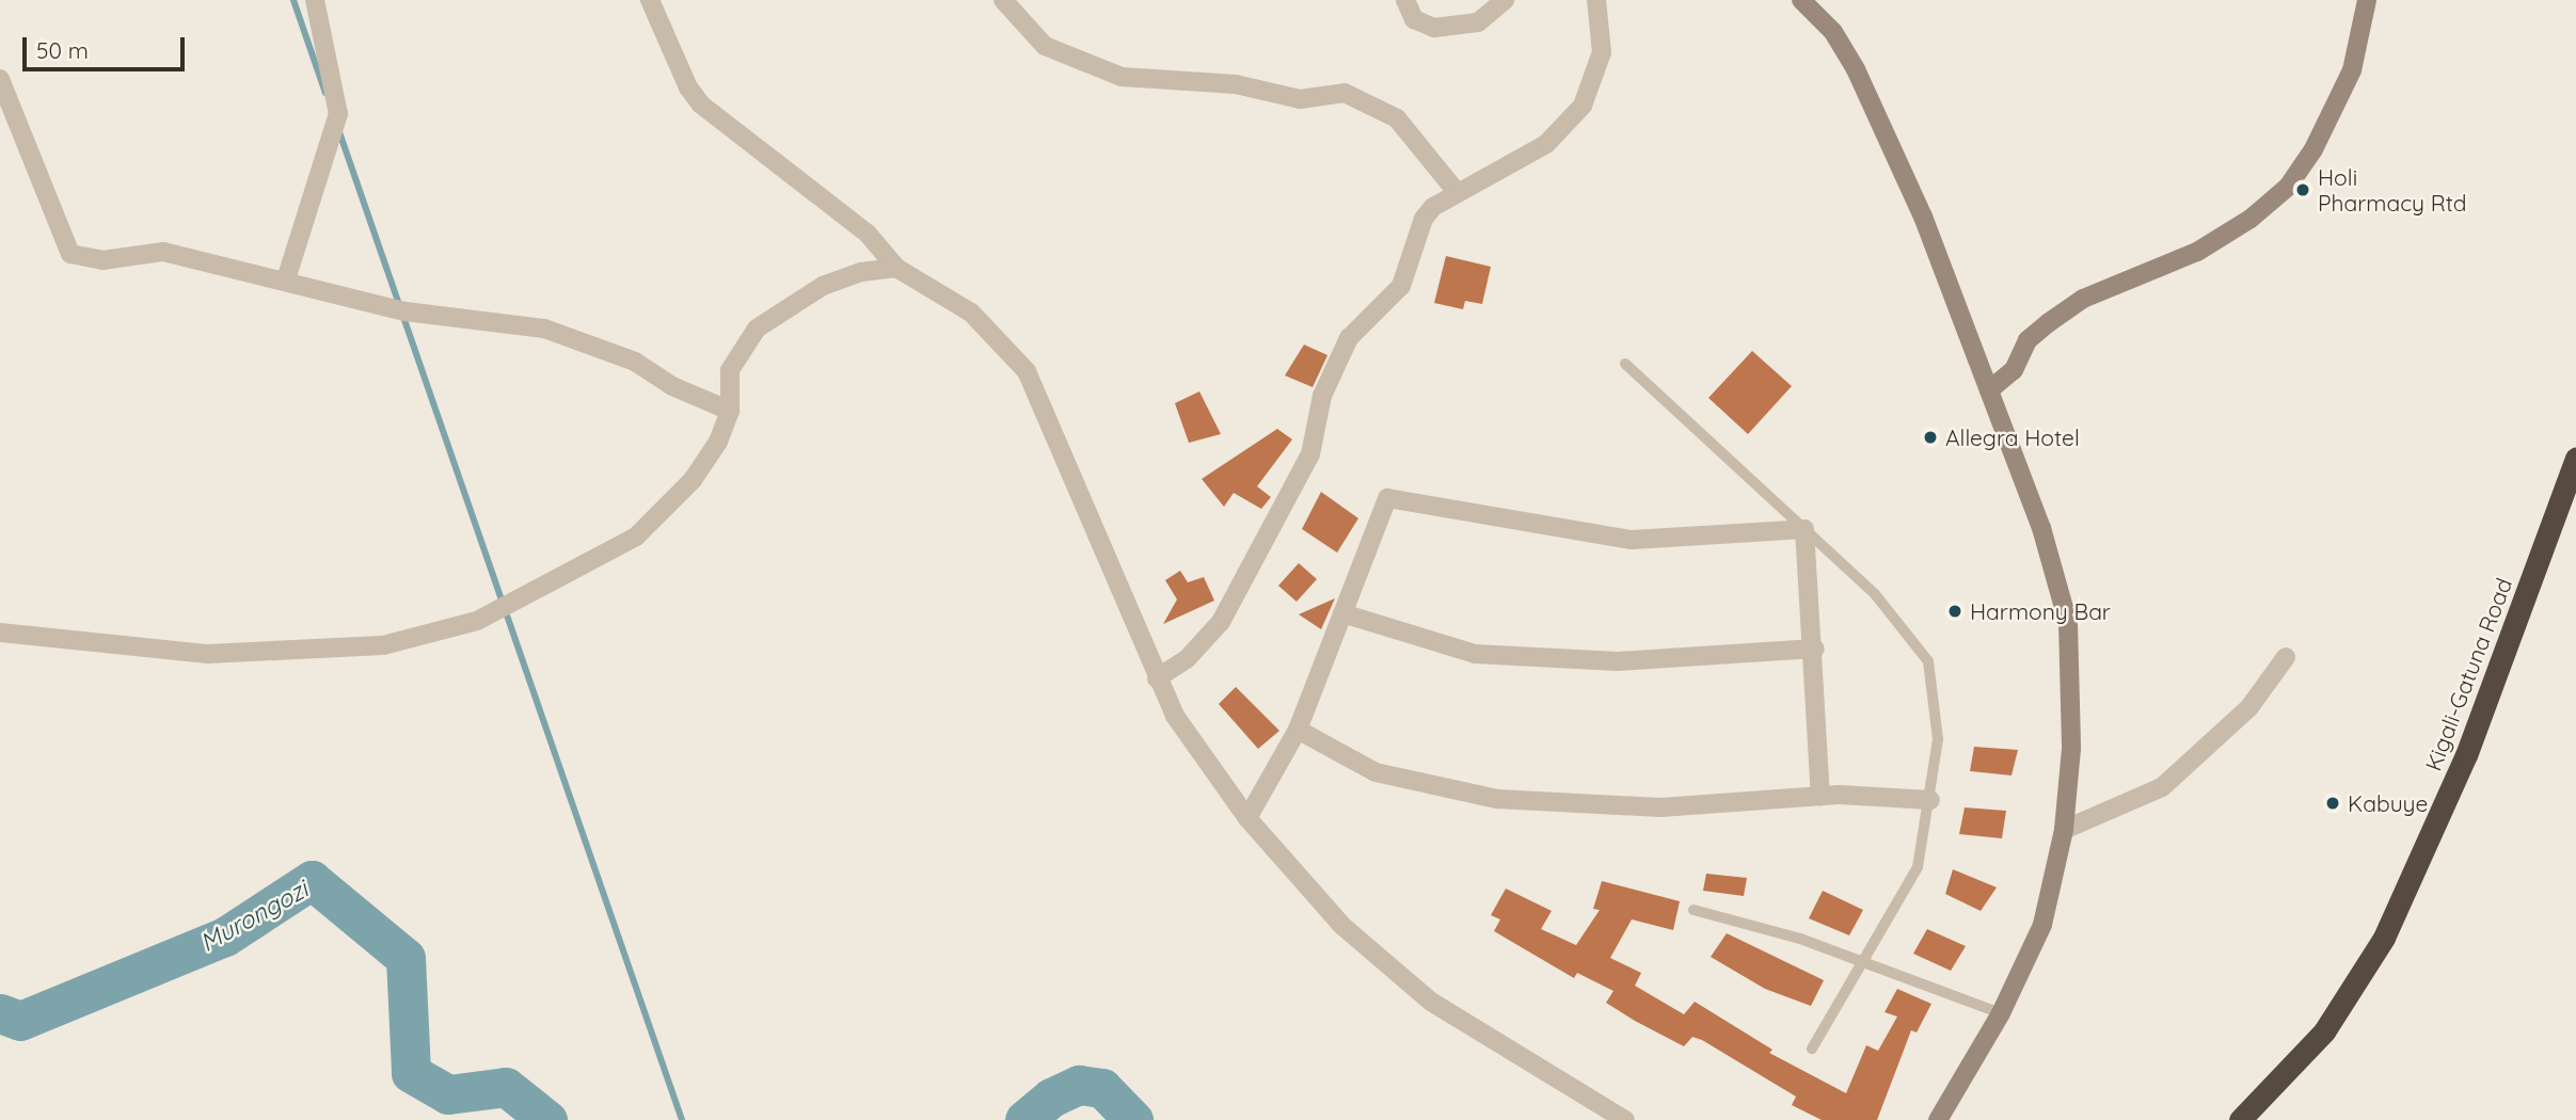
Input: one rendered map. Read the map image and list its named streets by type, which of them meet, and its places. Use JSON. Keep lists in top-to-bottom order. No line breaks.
{"streets":{"highway":["Kigali-Gatuna Road"]},"water":["Murongozi"],"places":["Holi Pharmacy Rtd","Allegra Hotel","Harmony Bar","Kabuye"],"scale_bar":"50 m"}
